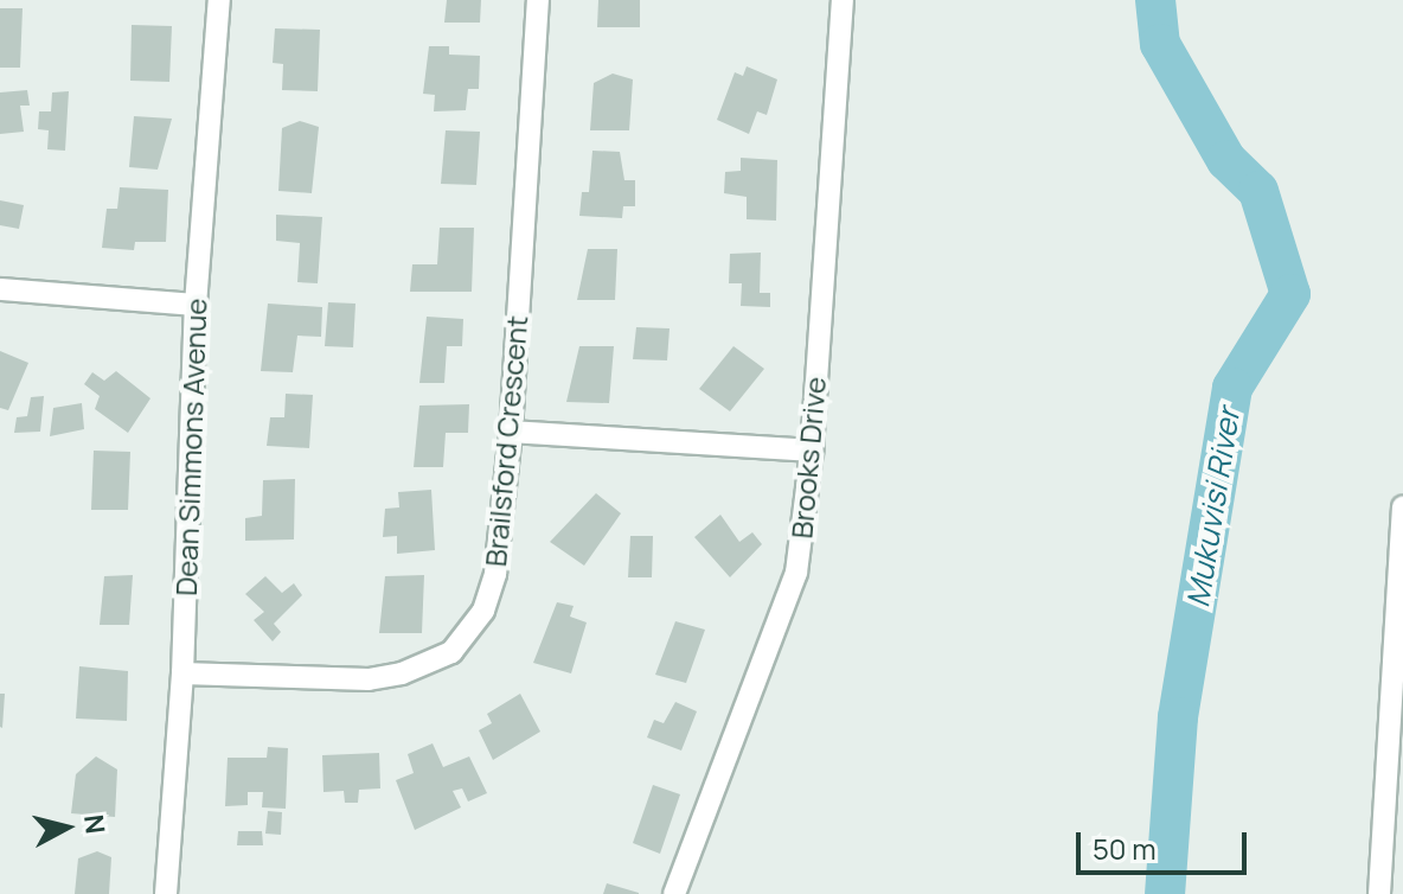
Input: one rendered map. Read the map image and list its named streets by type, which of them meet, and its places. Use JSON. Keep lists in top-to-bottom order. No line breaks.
{"streets":{"street":["Brailsford Crescent","Dean Simmons Avenue","Brooks Drive"]},"crossings":[["Brailsford Crescent","Dean Simmons Avenue"]],"water":["Mukuvisi River"],"scale_bar":"50 m","north":"right"}
